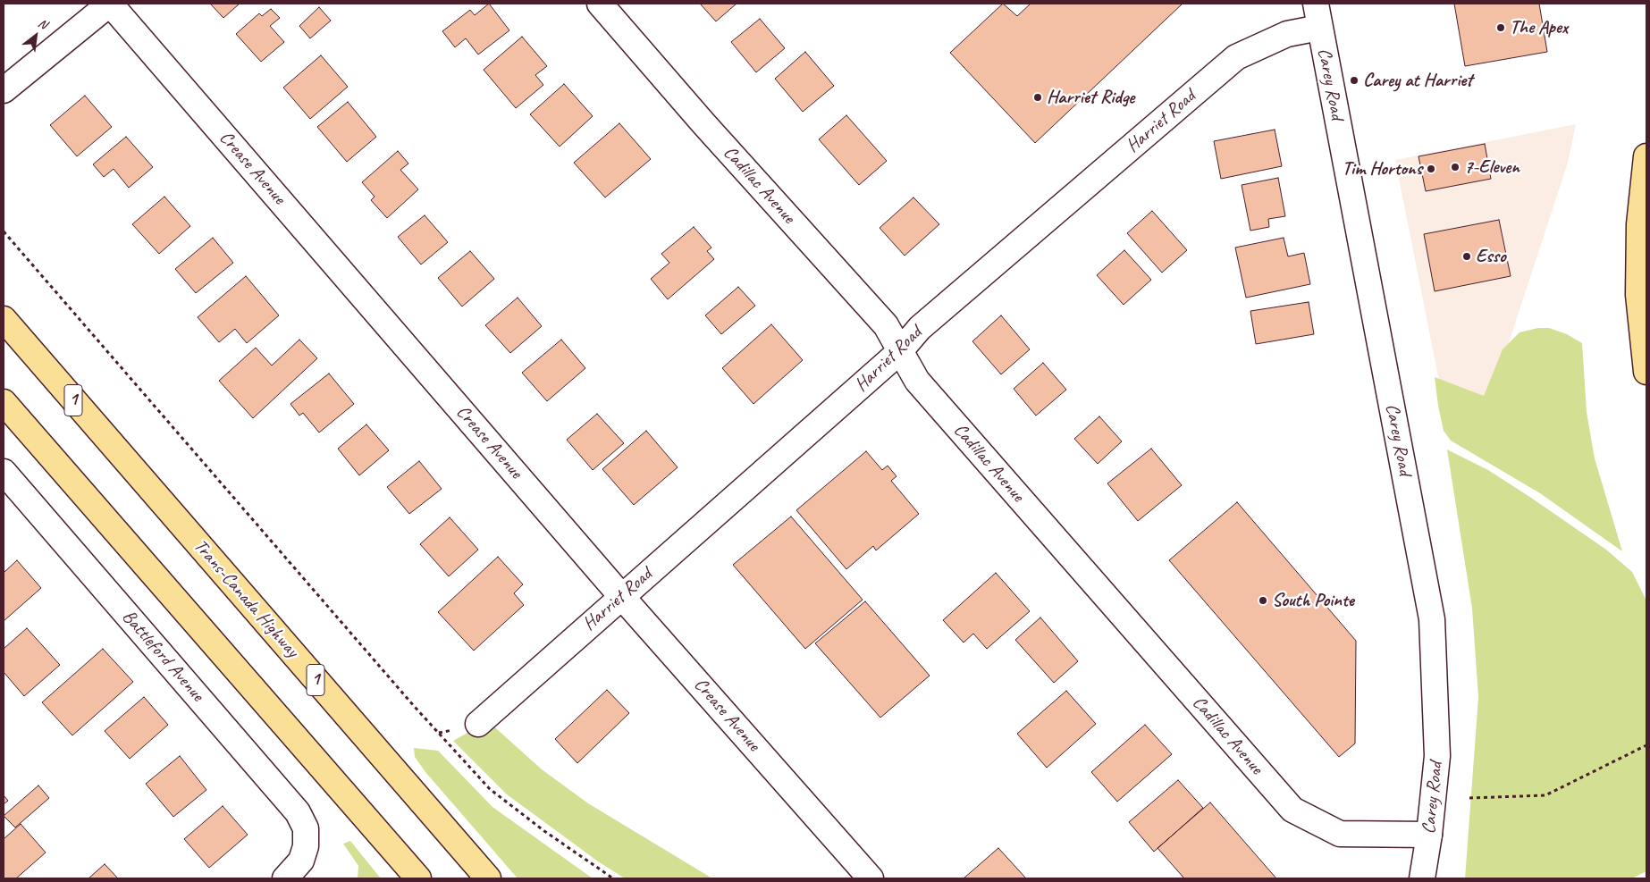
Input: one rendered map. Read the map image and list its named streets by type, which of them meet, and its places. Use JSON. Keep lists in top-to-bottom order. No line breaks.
{"streets":{"highway":["1","Trans-Canada Highway"],"street":["Carey Road","Harriet Road","Crease Avenue","Cadillac Avenue","Battleford Avenue"]},"crossings":[["Carey Road","Harriet Road"],["Carey Road","Cadillac Avenue"],["Harriet Road","Crease Avenue"],["Harriet Road","Cadillac Avenue"]],"places":["The Apex","Carey at Harriet","Harriet Ridge","7-Eleven","Tim Hortons","Esso","South Pointe"],"north":"top right"}
